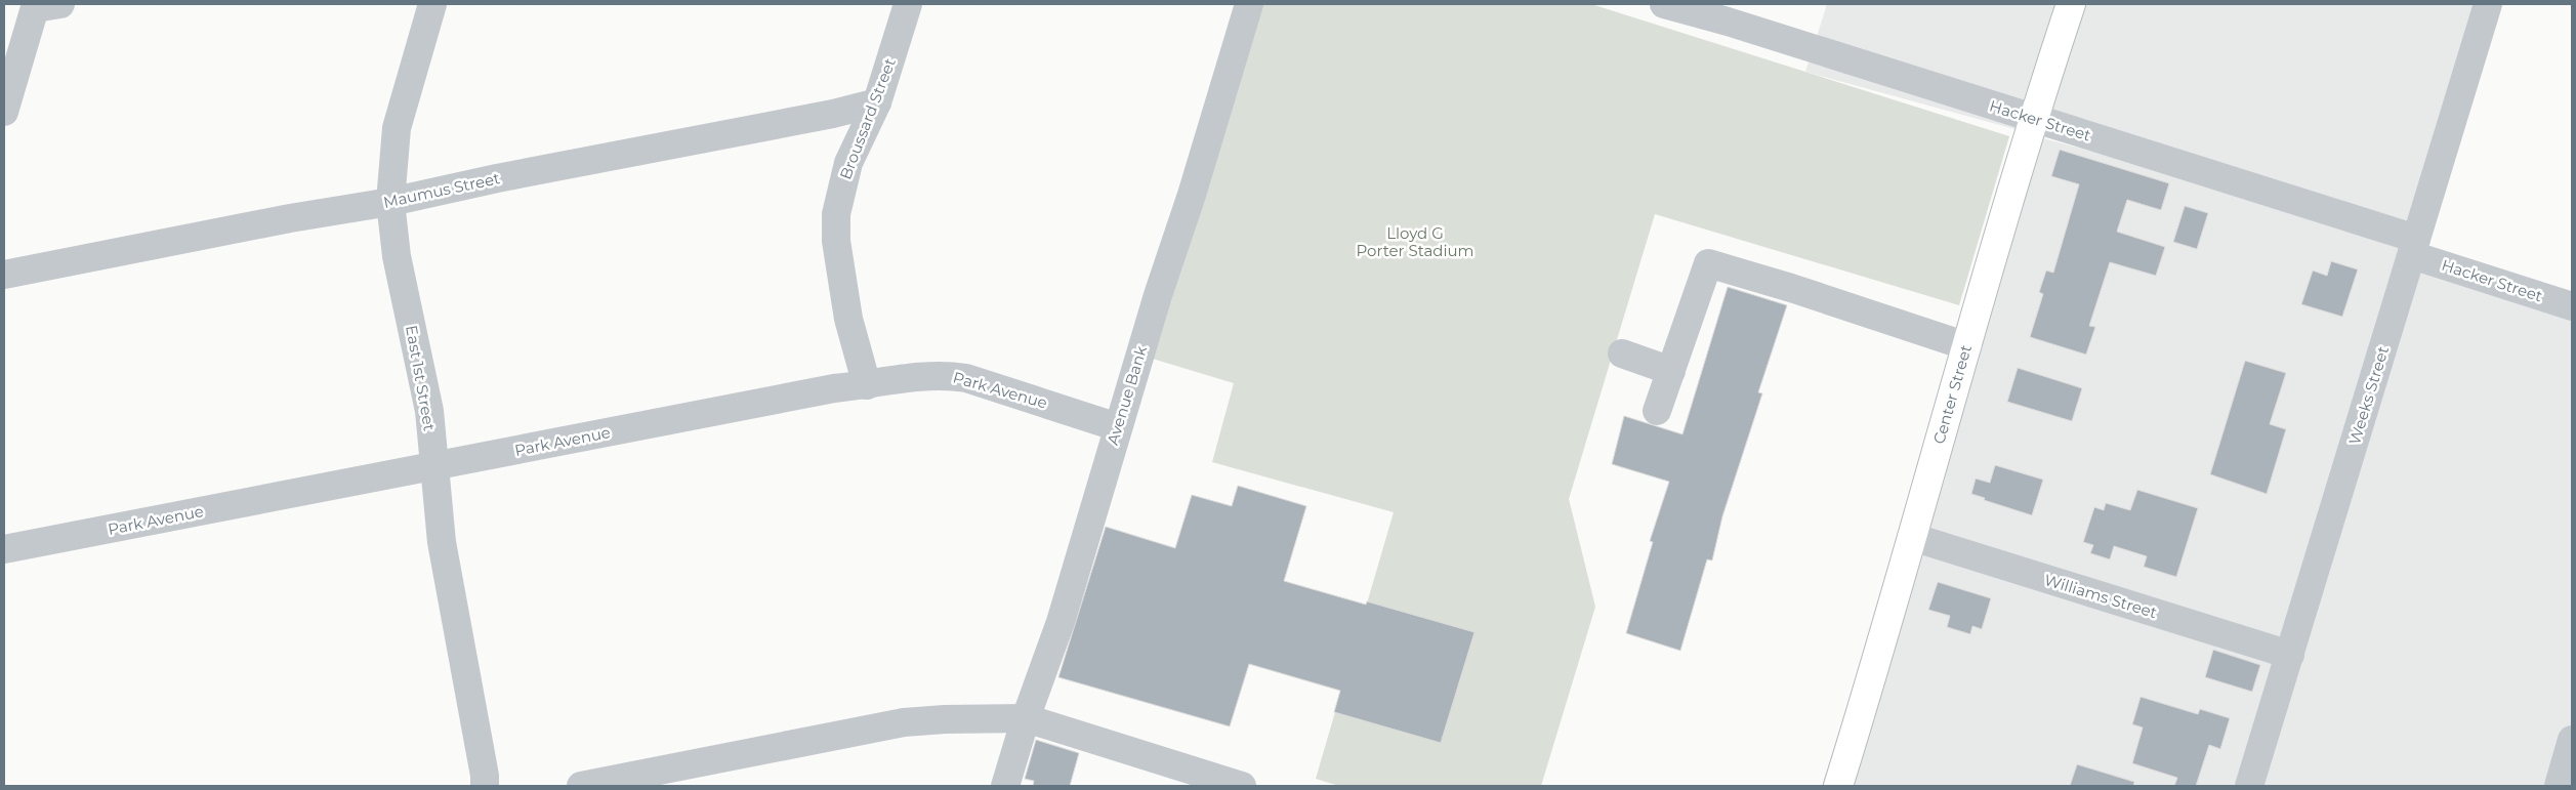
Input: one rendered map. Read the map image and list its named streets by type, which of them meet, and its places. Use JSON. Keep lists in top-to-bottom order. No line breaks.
{"streets":{"main road":["Center Street"],"street":["Broussard Street","Hacker Street","Maumus Street","East 1st Street","Park Avenue","Avenue Bank","Weeks Street","Williams Street"]},"crossings":[["Broussard Street","Maumus Street"],["Broussard Street","Park Avenue"],["Hacker Street","Center Street"],["Hacker Street","Weeks Street"],["Maumus Street","East 1st Street"],["East 1st Street","Park Avenue"],["Park Avenue","Avenue Bank"],["Center Street","Williams Street"],["Weeks Street","Williams Street"]],"parks":["Lloyd G Porter Stadium"]}
